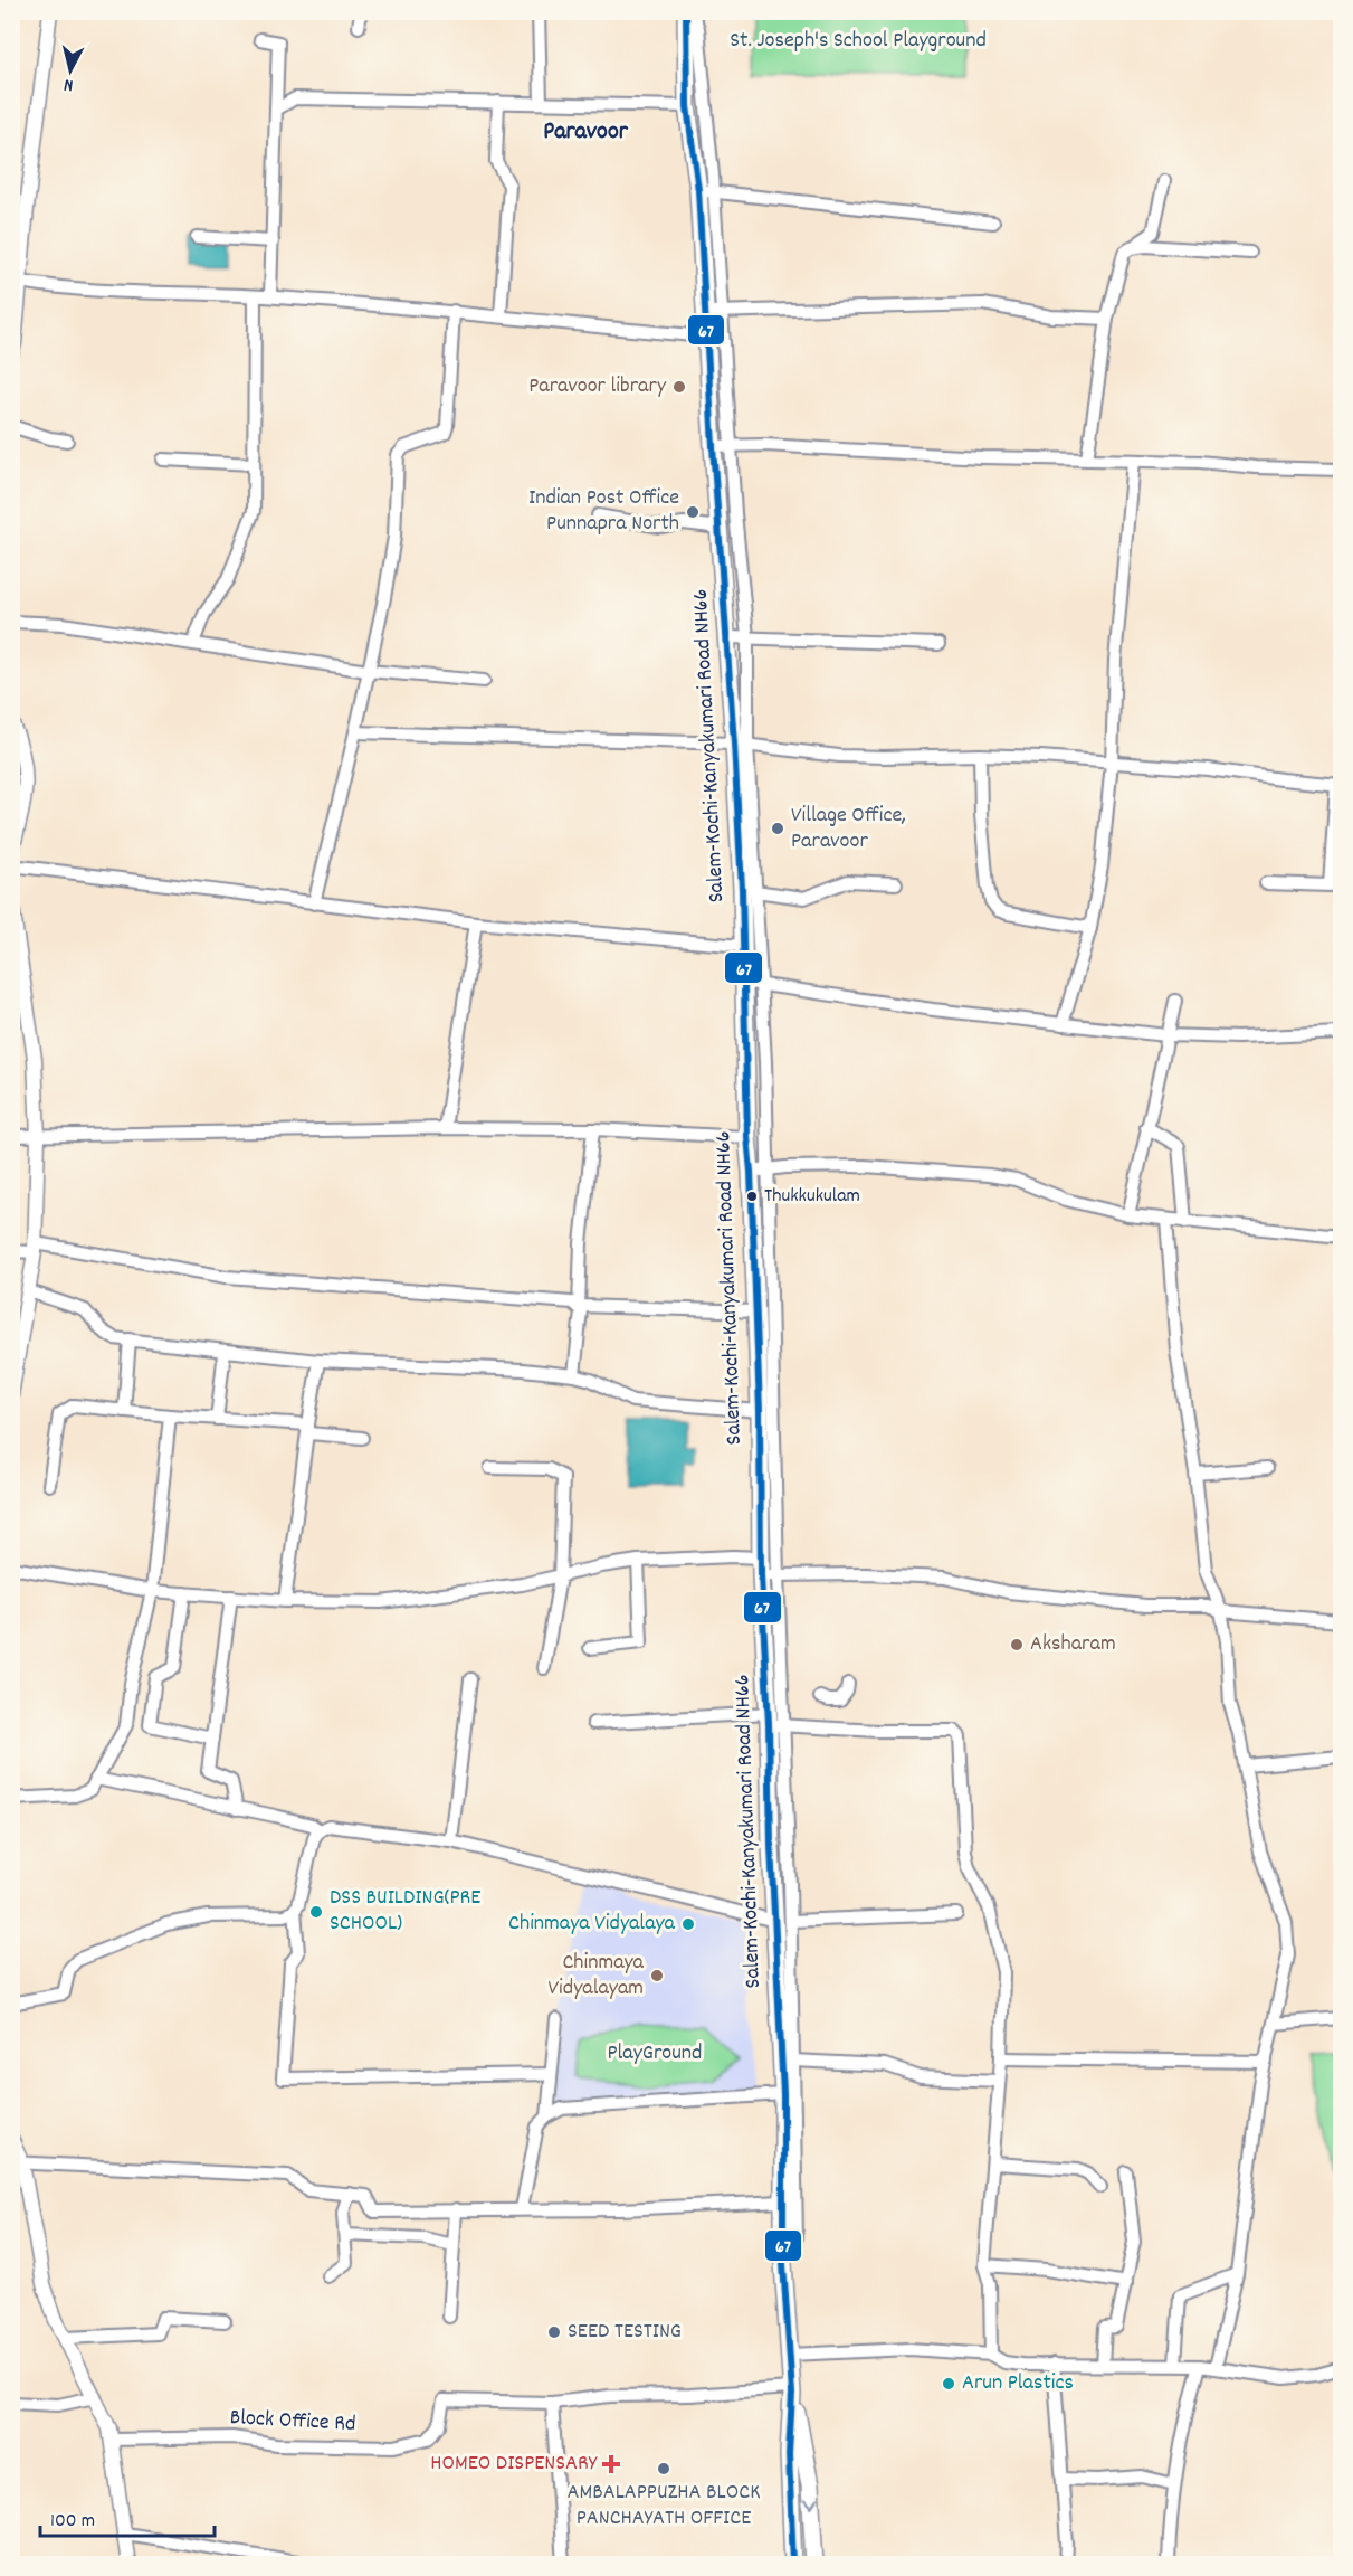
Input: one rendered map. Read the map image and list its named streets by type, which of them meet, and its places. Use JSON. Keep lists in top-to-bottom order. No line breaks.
{"streets":{"highway":["Salem-Kochi-Kanyakumari Road NH66"],"street":["Block Office Rd"]},"districts":["Paravoor"],"parks":["St. Joseph's School Playground","PlayGround"],"places":{"other":["Paravoor library","Indian Post Office Punnapra North","Village Office, Paravoor","Thukkukulam","Aksharam","DSS BUILDING(PRE SCHOOL)","Chinmaya Vidyalaya","Chinmaya Vidyalayam","SEED TESTING","Arun Plastics","AMBALAPPUZHA BLOCK PANCHAYATH OFFICE"],"health":["HOMEO DISPENSARY"]},"lines":["transit line 67"],"scale_bar":"100 m","north":"bottom"}
